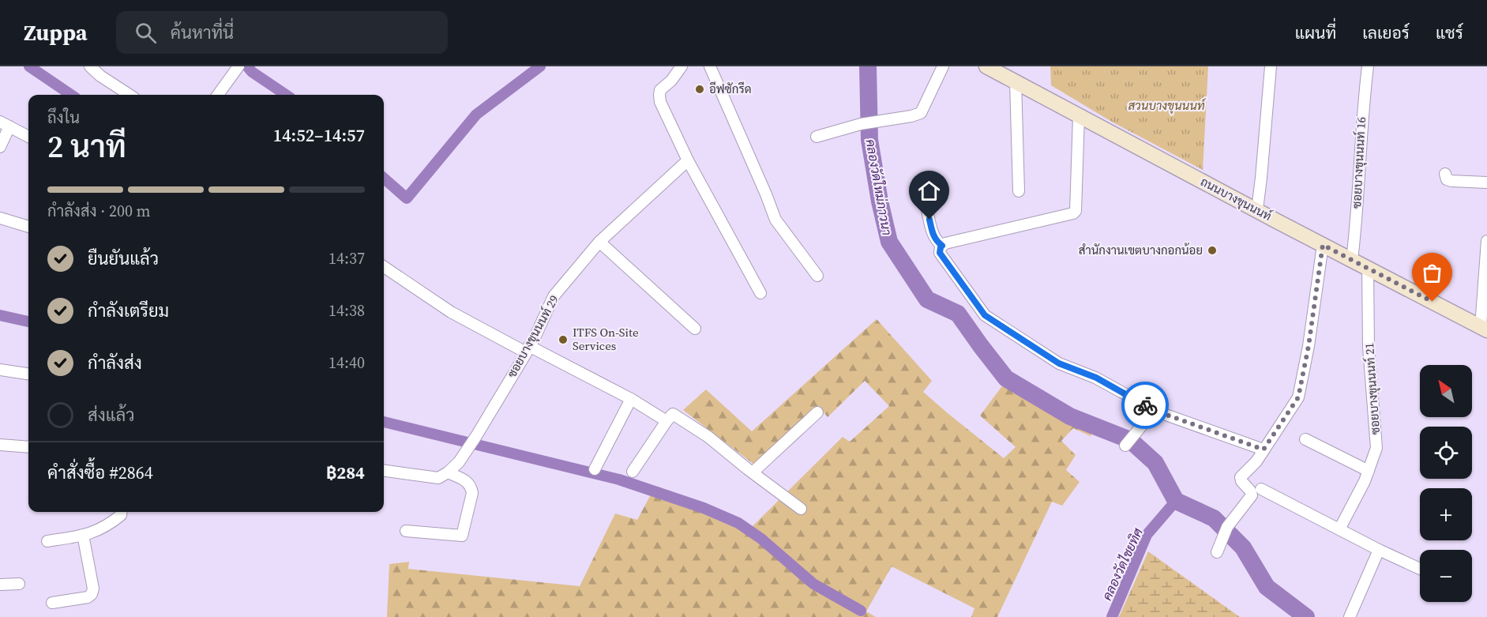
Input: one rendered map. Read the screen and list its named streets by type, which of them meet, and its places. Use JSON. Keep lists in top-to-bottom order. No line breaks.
{"streets":{"street":["ซอยบางขุนนนท์ 16","ถนนบางขุนนนท์","ซอยบางขุนนนท์ 29","ซอยบางขุนนนท์ 21"]},"crossings":[["ซอยบางขุนนนท์ 16","ถนนบางขุนนนท์"],["ถนนบางขุนนนท์","ซอยบางขุนนนท์ 21"]],"water":["คลองวัดใหม่ภาวนา","คลองวัดไชยทิศ"],"parks":["สวนบางขุนนนท์"],"places":["อีฟซักรีด","สำนักงานเขตบางกอกน้อย","ITFS On-Site Services"],"north":"top left","page":{"header":"Zuppa","search":"ค้นหาที่นี่","nav":["แผนที่","เลเยอร์","แชร์"],"heading":["2 นาที","ถึงใน","14:52–14:57"],"panel":["คำสั่งซื้อ #2864","฿284"],"bar":"กำลังส่ง · 200 m","list":[["ยืนยันแล้ว","14:37"],["กำลังเตรียม","14:38"],["กำลังส่ง","14:40"],"ส่งแล้ว"],"map_buttons":["+","−"]}}
